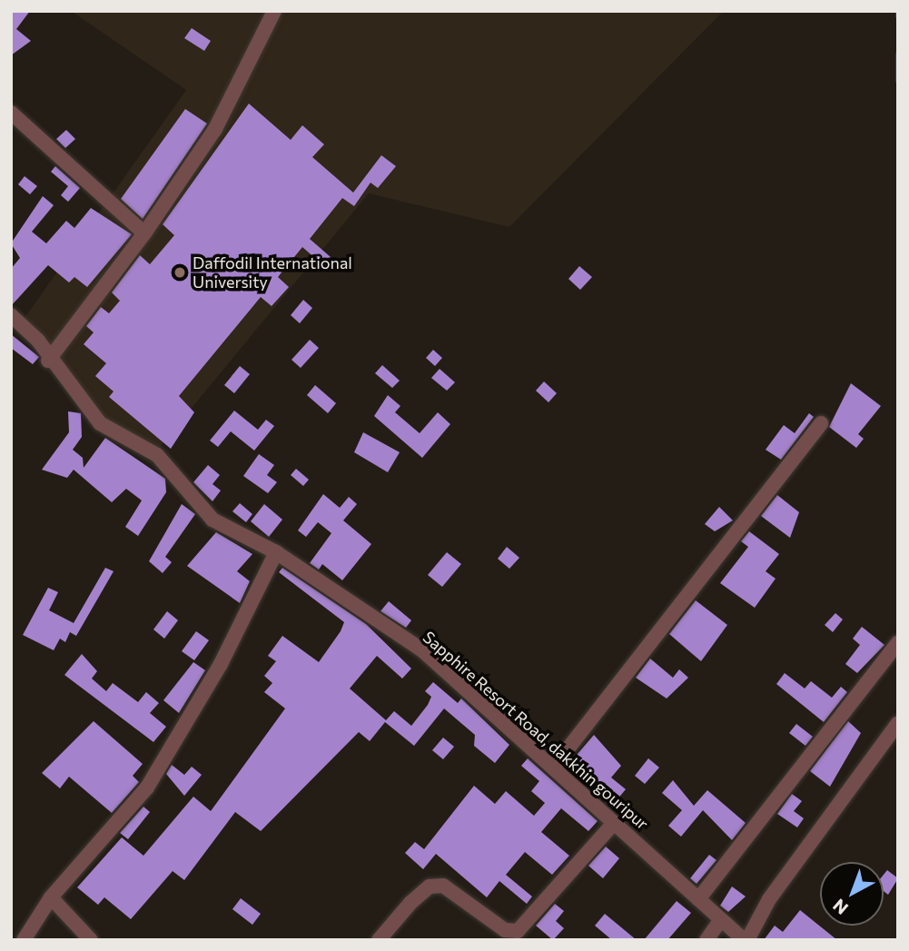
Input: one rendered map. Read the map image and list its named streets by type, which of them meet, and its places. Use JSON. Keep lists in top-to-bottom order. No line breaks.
{"streets":{"street":["Sapphire Resort Road, dakkhin gouripur"]},"places":["Daffodil International University"],"north":"bottom left"}
